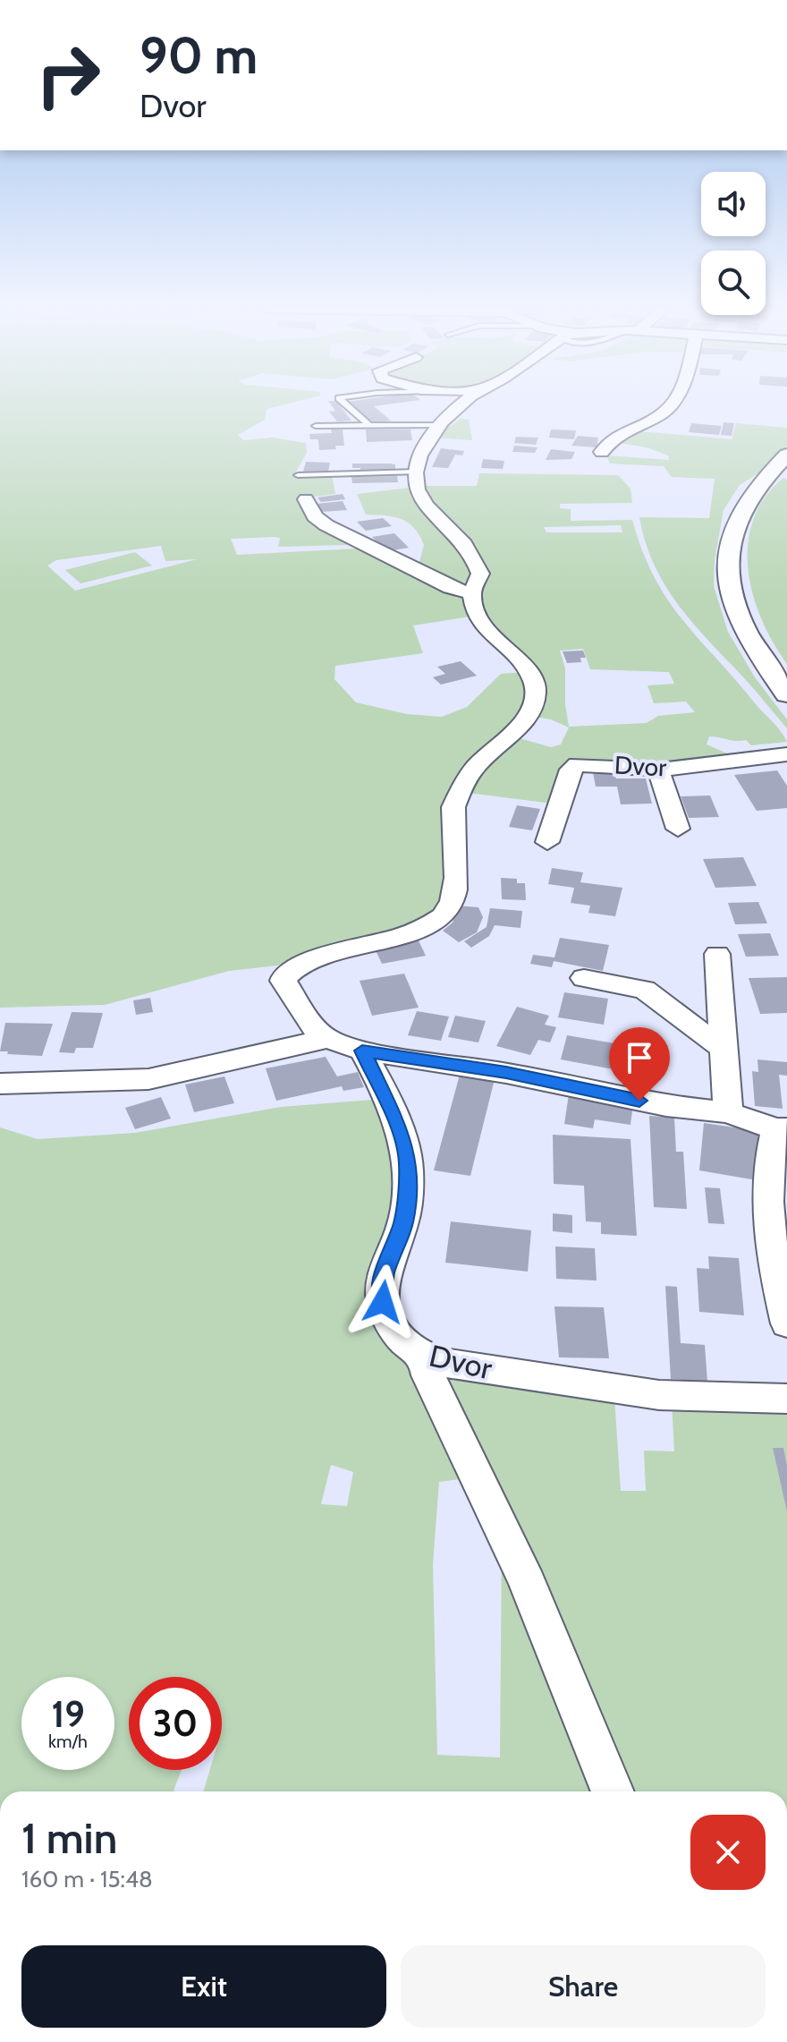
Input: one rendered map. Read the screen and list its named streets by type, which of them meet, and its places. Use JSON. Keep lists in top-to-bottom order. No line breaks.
{"streets":{"street":["Dvor"]},"page":{"turn":["90 m","Dvor"],"speed":"19 km/h","limit":"30","heading":["1 min","160 m · 15:48"],"buttons":["Exit","Share"]}}
